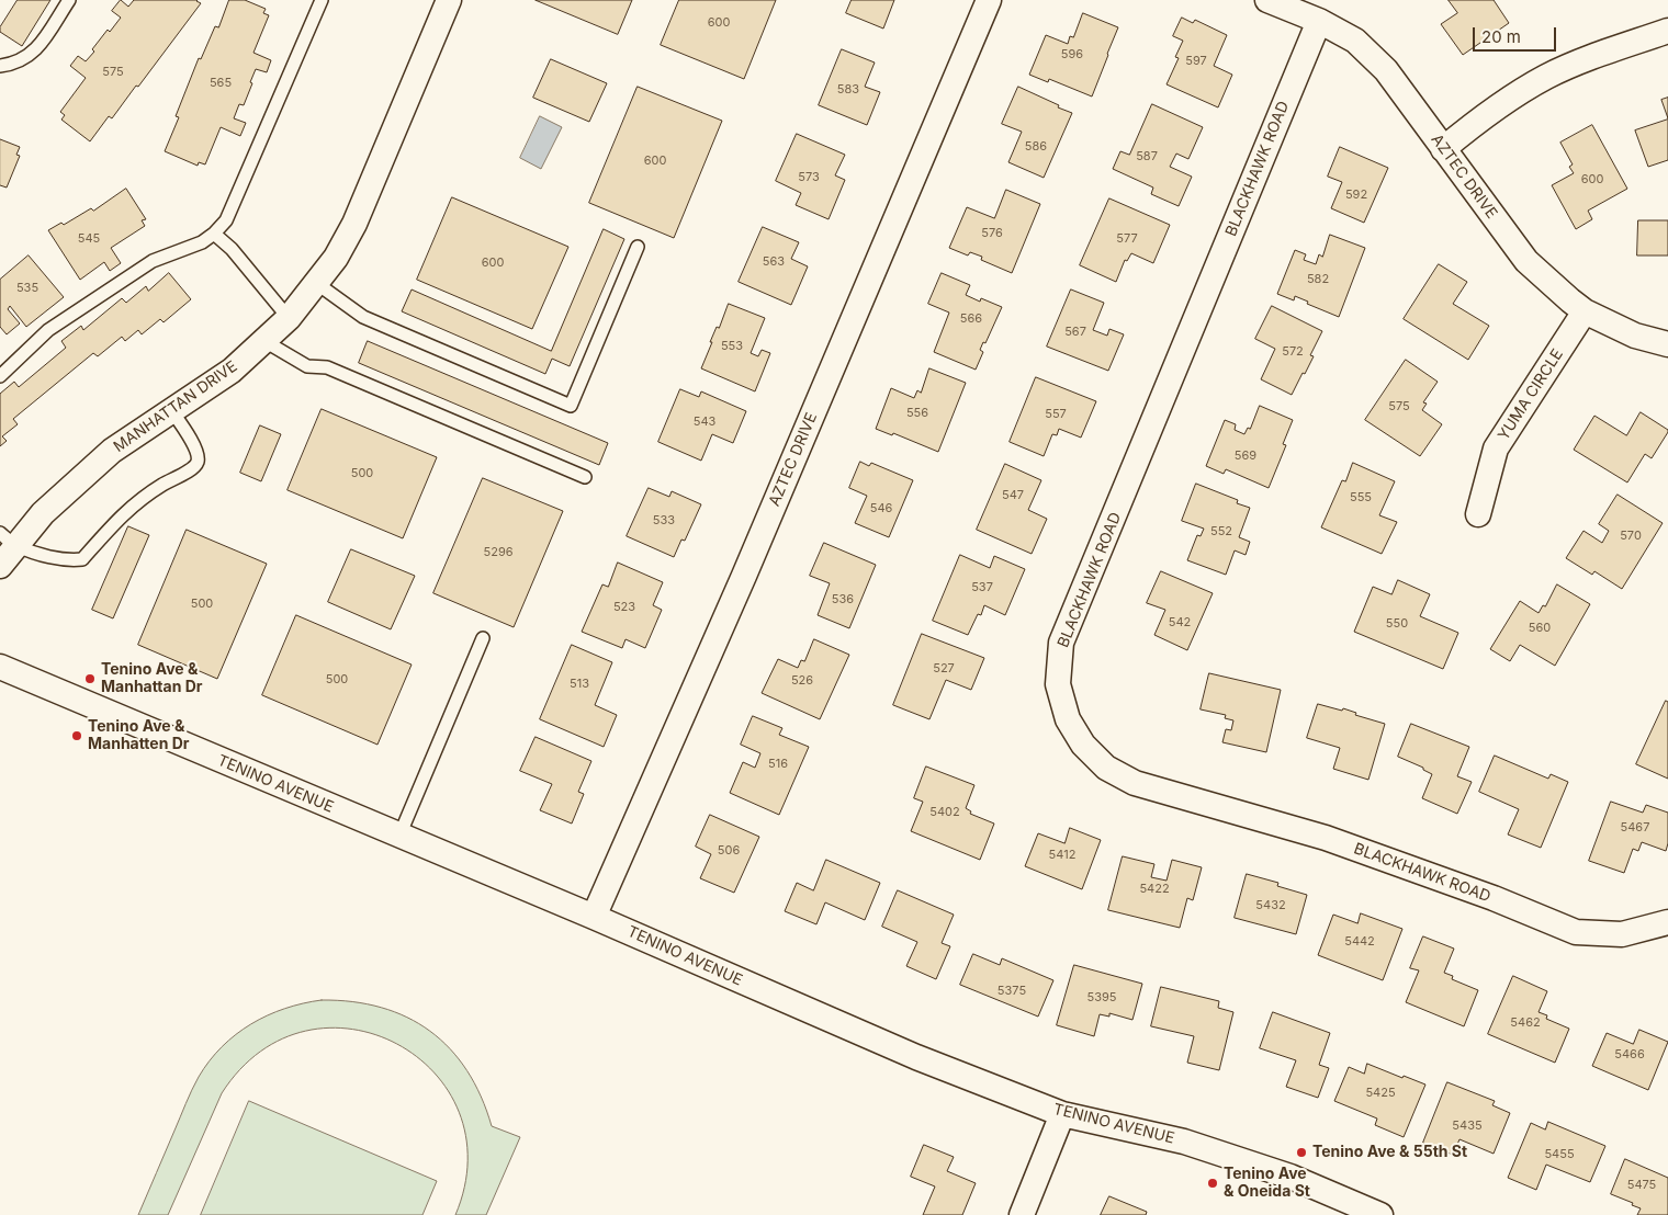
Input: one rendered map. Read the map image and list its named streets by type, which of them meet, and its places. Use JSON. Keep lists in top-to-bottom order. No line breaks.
{"streets":{"street":["BLACKHAWK ROAD","AZTEC DRIVE","YUMA CIRCLE","MANHATTAN DRIVE","TENINO AVENUE"]},"crossings":[["BLACKHAWK ROAD","AZTEC DRIVE"],["AZTEC DRIVE","YUMA CIRCLE"],["AZTEC DRIVE","TENINO AVENUE"]],"places":["Tenino Ave & Manhattan Dr","Tenino Ave & Manhatten Dr","Tenino Ave & 55th St","Tenino Ave & Oneida St"],"house_numbers":["600","596","597","575","565","583","586","587","600","573","600","592","576","545","577","563","600","582","535","566","567","553","572","575","556","557","543","569","500","547","555","546","533","552","570","5296","537","536","500","523","542","550","560","527","500","526","513","516","5402","5467","506","5412","5422","5432","5442","5375","5395","5462","5466","5425","5435","5455","5475"],"scale_bar":"20 m"}
